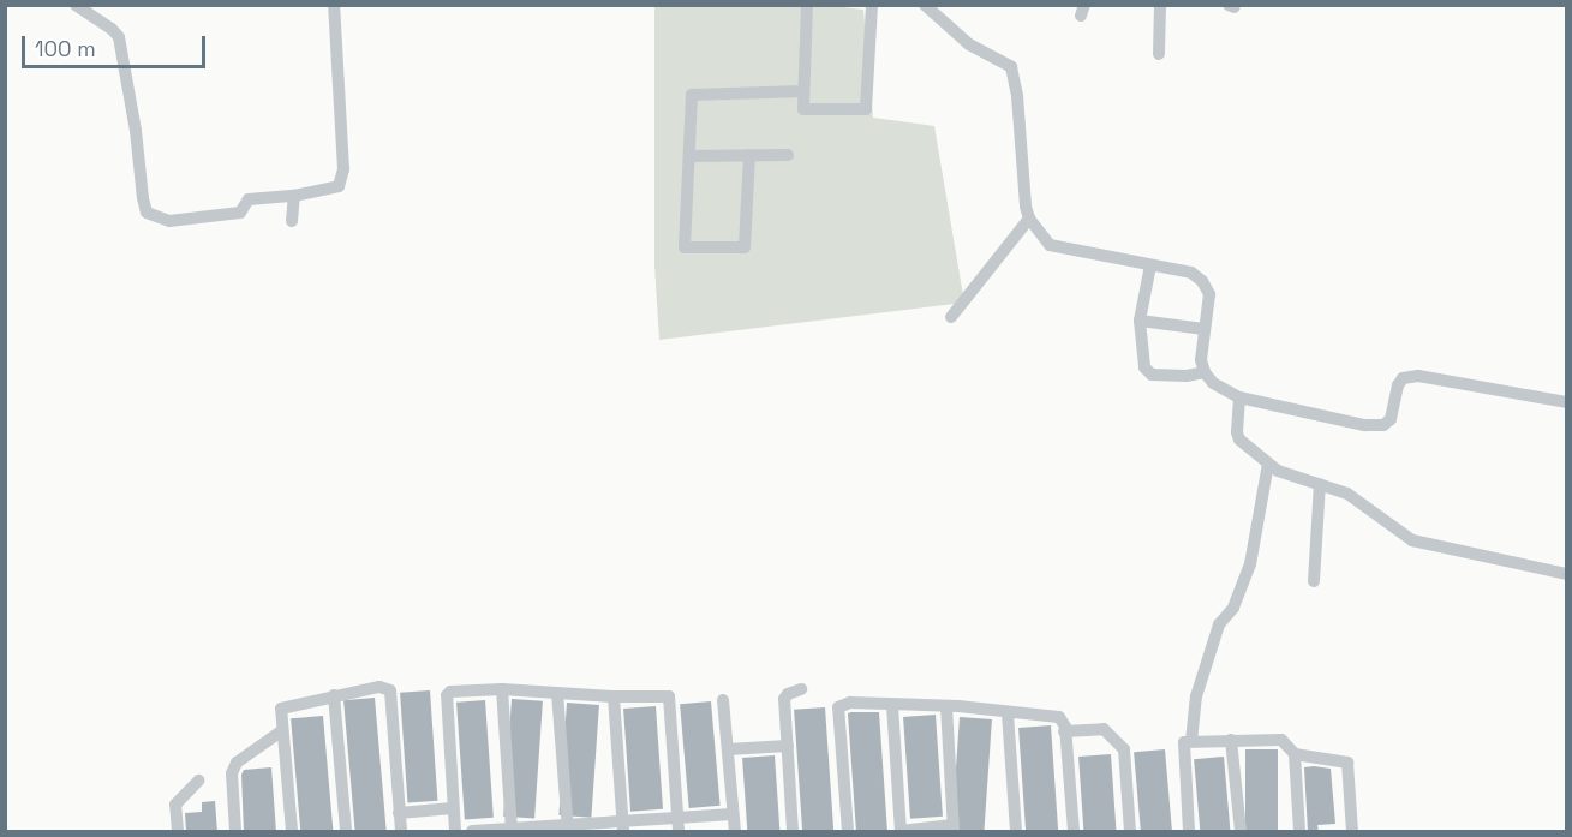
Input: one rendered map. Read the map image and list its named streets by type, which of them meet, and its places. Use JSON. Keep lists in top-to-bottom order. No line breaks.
{"scale_bar":"100 m"}
